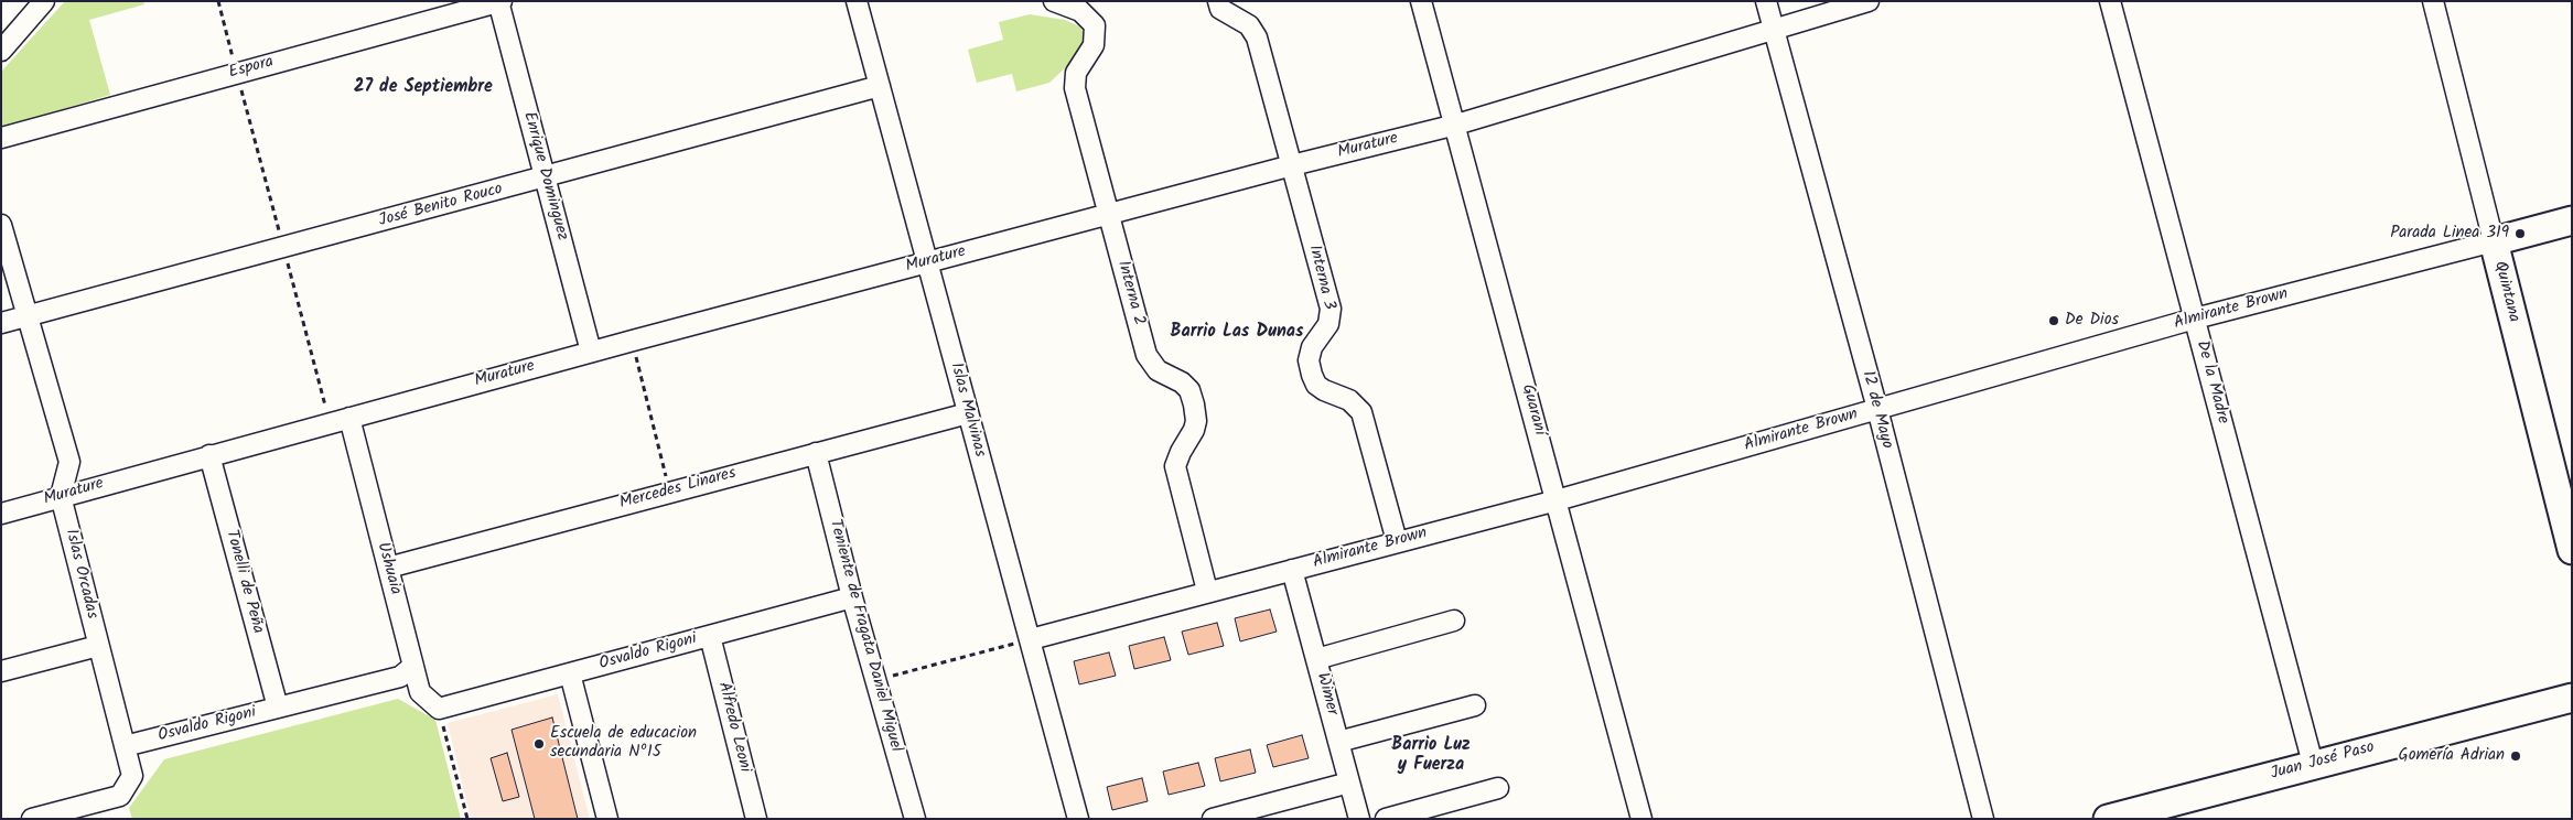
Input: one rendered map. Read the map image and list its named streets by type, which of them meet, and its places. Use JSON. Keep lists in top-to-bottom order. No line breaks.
{"streets":{"main road":["Quintana","Almirante Brown","Juan José Paso"],"street":["Espora","Murature","Enrique Dominguez","José Benito Rouco","Interna 3","Interna 2","De la Madre","Islas Malvinas","Guaraní","12 de Mayo","Mercedes Linares","Ushuaia","Islas Orcadas","Tonelli de Peña","Teniente de Fragata Daniel Miguel","Osvaldo Rigoni","Wimer","Alfredo Leoni"]},"crossings":[["Espora","Enrique Dominguez"],["Murature","Enrique Dominguez"],["Murature","Interna 3"],["Murature","Interna 2"],["Murature","Islas Malvinas"],["Murature","Guaraní"],["Murature","12 de Mayo"],["Murature","Ushuaia"],["Murature","Islas Orcadas"],["Murature","Tonelli de Peña"],["Enrique Dominguez","José Benito Rouco"],["José Benito Rouco","Islas Malvinas"],["José Benito Rouco","Islas Orcadas"],["Interna 3","Almirante Brown"],["Quintana","Almirante Brown"],["Interna 2","Almirante Brown"],["Almirante Brown","De la Madre"],["Almirante Brown","Islas Malvinas"],["Almirante Brown","Guaraní"],["Almirante Brown","12 de Mayo"],["Almirante Brown","Wimer"],["De la Madre","Juan José Paso"],["Islas Malvinas","Mercedes Linares"],["Mercedes Linares","Ushuaia"],["Mercedes Linares","Teniente de Fragata Daniel Miguel"],["Ushuaia","Osvaldo Rigoni"],["Islas Orcadas","Osvaldo Rigoni"],["Tonelli de Peña","Osvaldo Rigoni"],["Teniente de Fragata Daniel Miguel","Osvaldo Rigoni"],["Osvaldo Rigoni","Alfredo Leoni"]],"districts":["27 de Septiembre","Barrio Las Dunas","Barrio Luz y Fuerza"],"places":["Parada Linea 319","De Dios","Escuela de educacion secundaria Nº15","Gomería Adrian"]}
